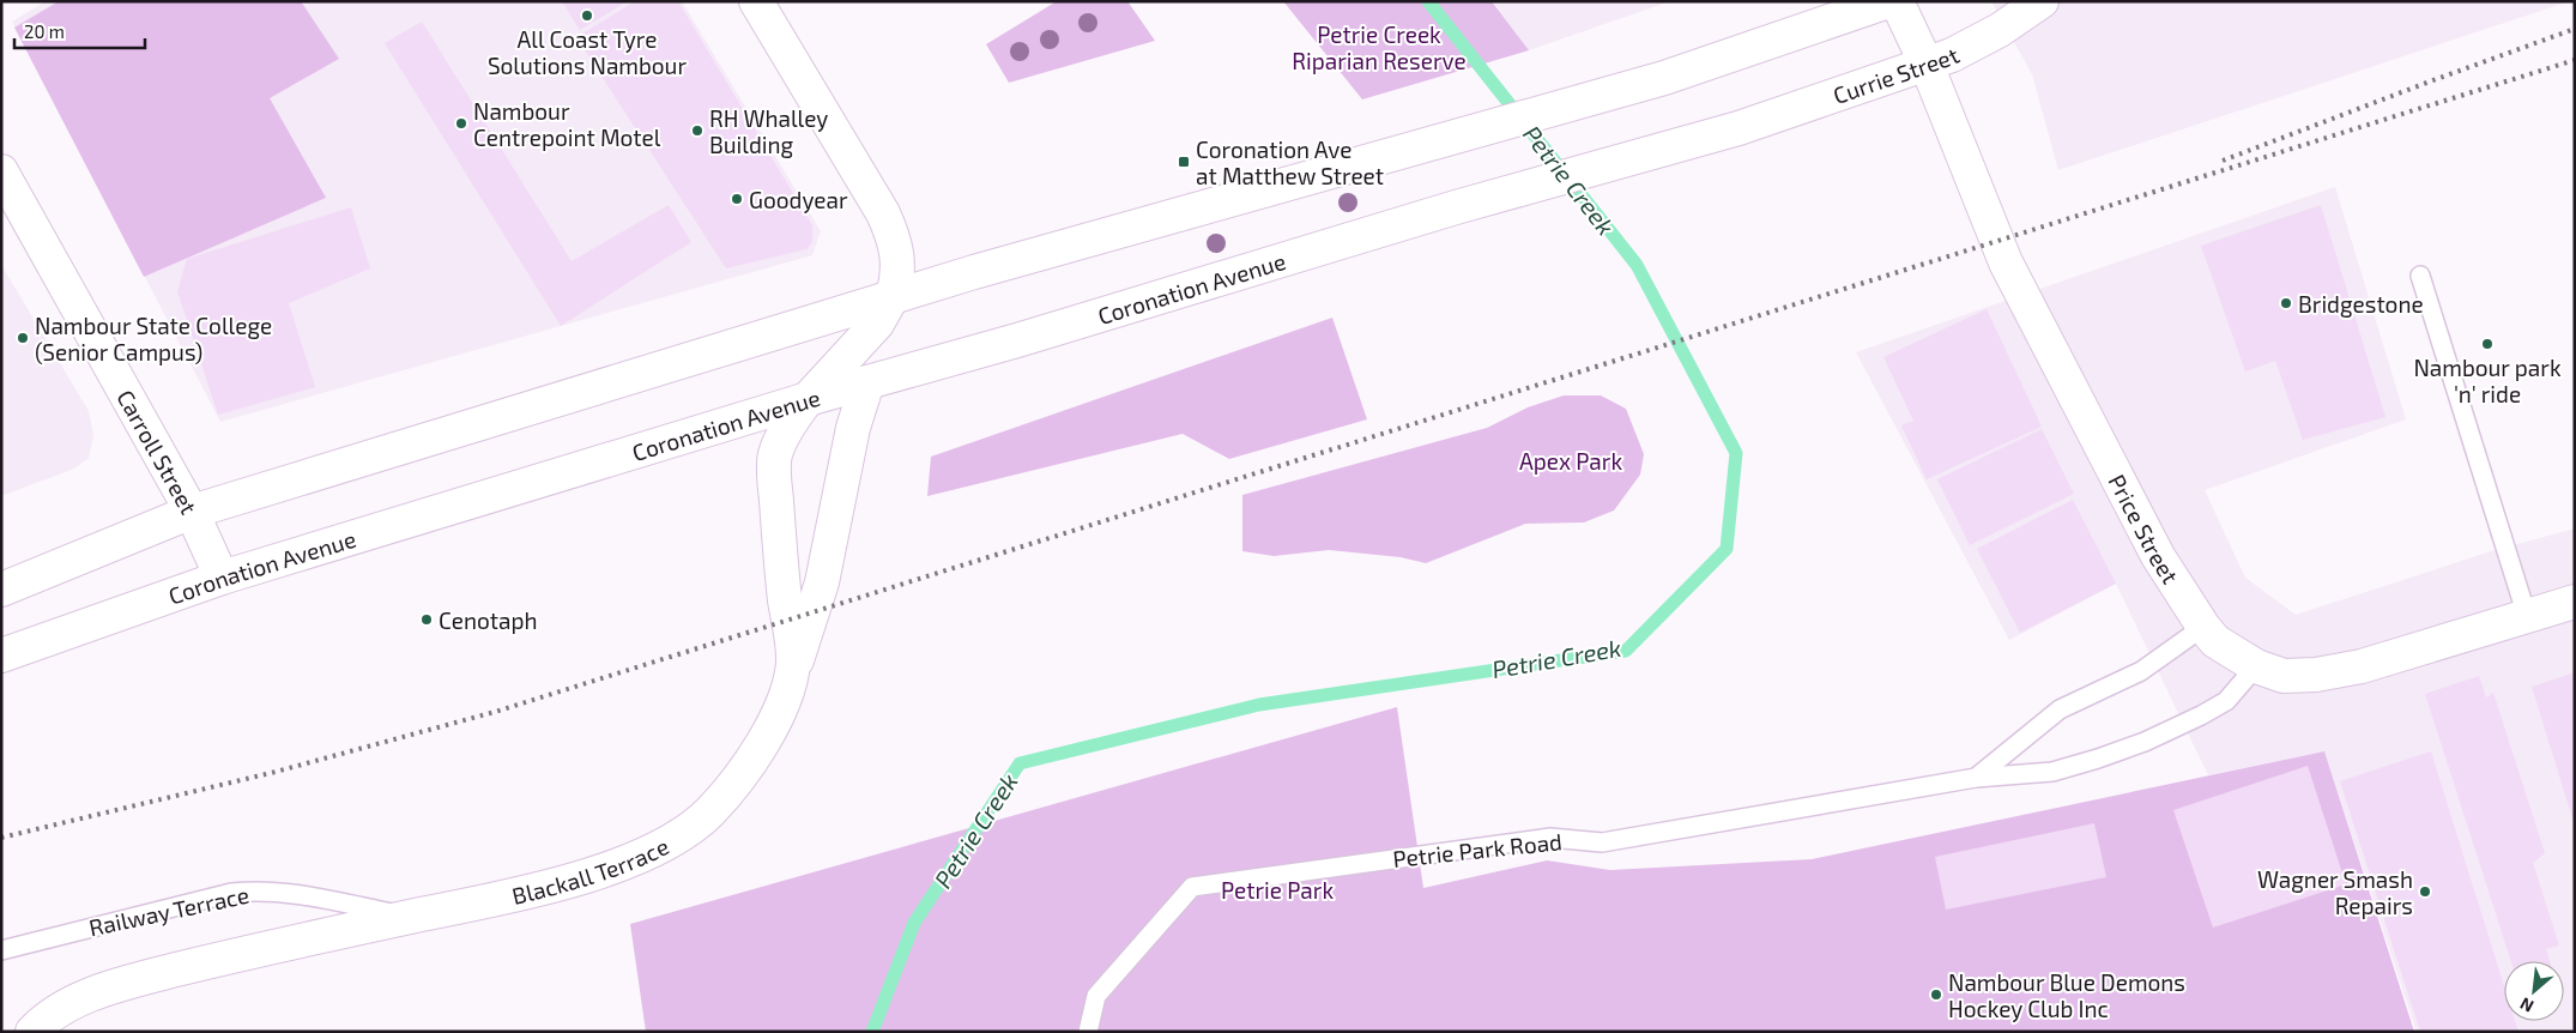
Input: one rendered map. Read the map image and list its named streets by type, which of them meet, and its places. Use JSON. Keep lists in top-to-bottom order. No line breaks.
{"streets":{"main road":["Currie Street","Coronation Avenue","Carroll Street","Price Street","Blackall Terrace"],"lane":["Petrie Park Road","Railway Terrace"]},"crossings":[["Currie Street","Coronation Avenue"],["Currie Street","Price Street"],["Coronation Avenue","Carroll Street"],["Coronation Avenue","Blackall Terrace"],["Price Street","Petrie Park Road"],["Blackall Terrace","Railway Terrace"]],"water":["Petrie Creek"],"parks":["Petrie Creek Riparian Reserve","Apex Park","Petrie Park"],"places":{"other":["All Coast Tyre Solutions Nambour","Nambour Centrepoint Motel","RH Whalley Building","Goodyear","Bridgestone","Nambour State College (Senior Campus)","Nambour park 'n' ride","Cenotaph","Wagner Smash Repairs","Nambour Blue Demons Hockey Club Inc"],"transit":["Coronation Ave at Matthew Street"]},"scale_bar":"20 m","north":"bottom left"}
